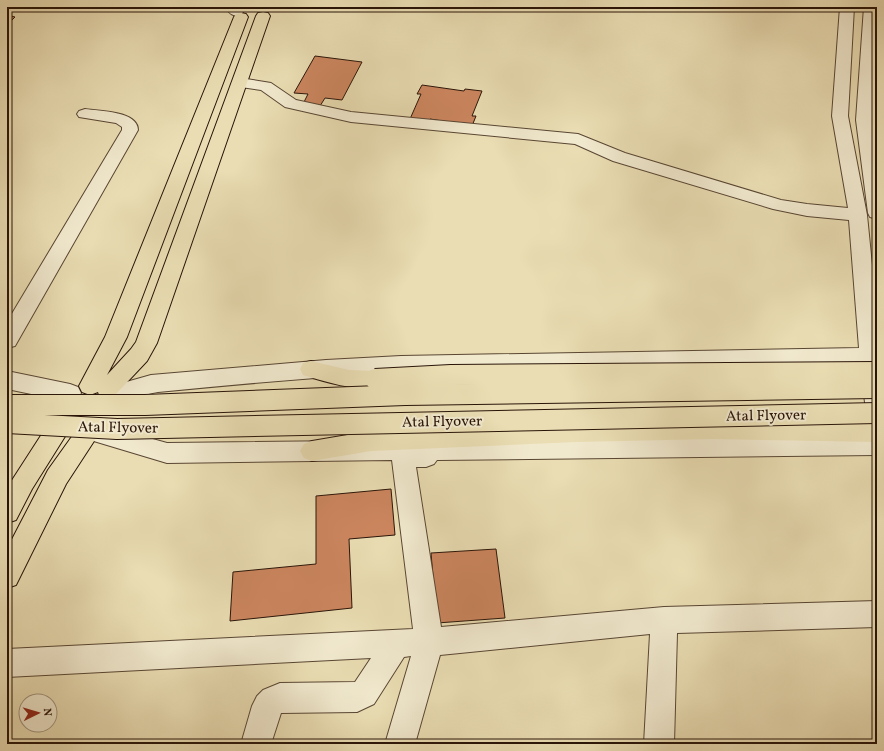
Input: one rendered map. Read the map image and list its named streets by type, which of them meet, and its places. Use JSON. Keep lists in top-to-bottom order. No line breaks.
{"streets":{"main road":["Atal Flyover"]},"north":"right"}
